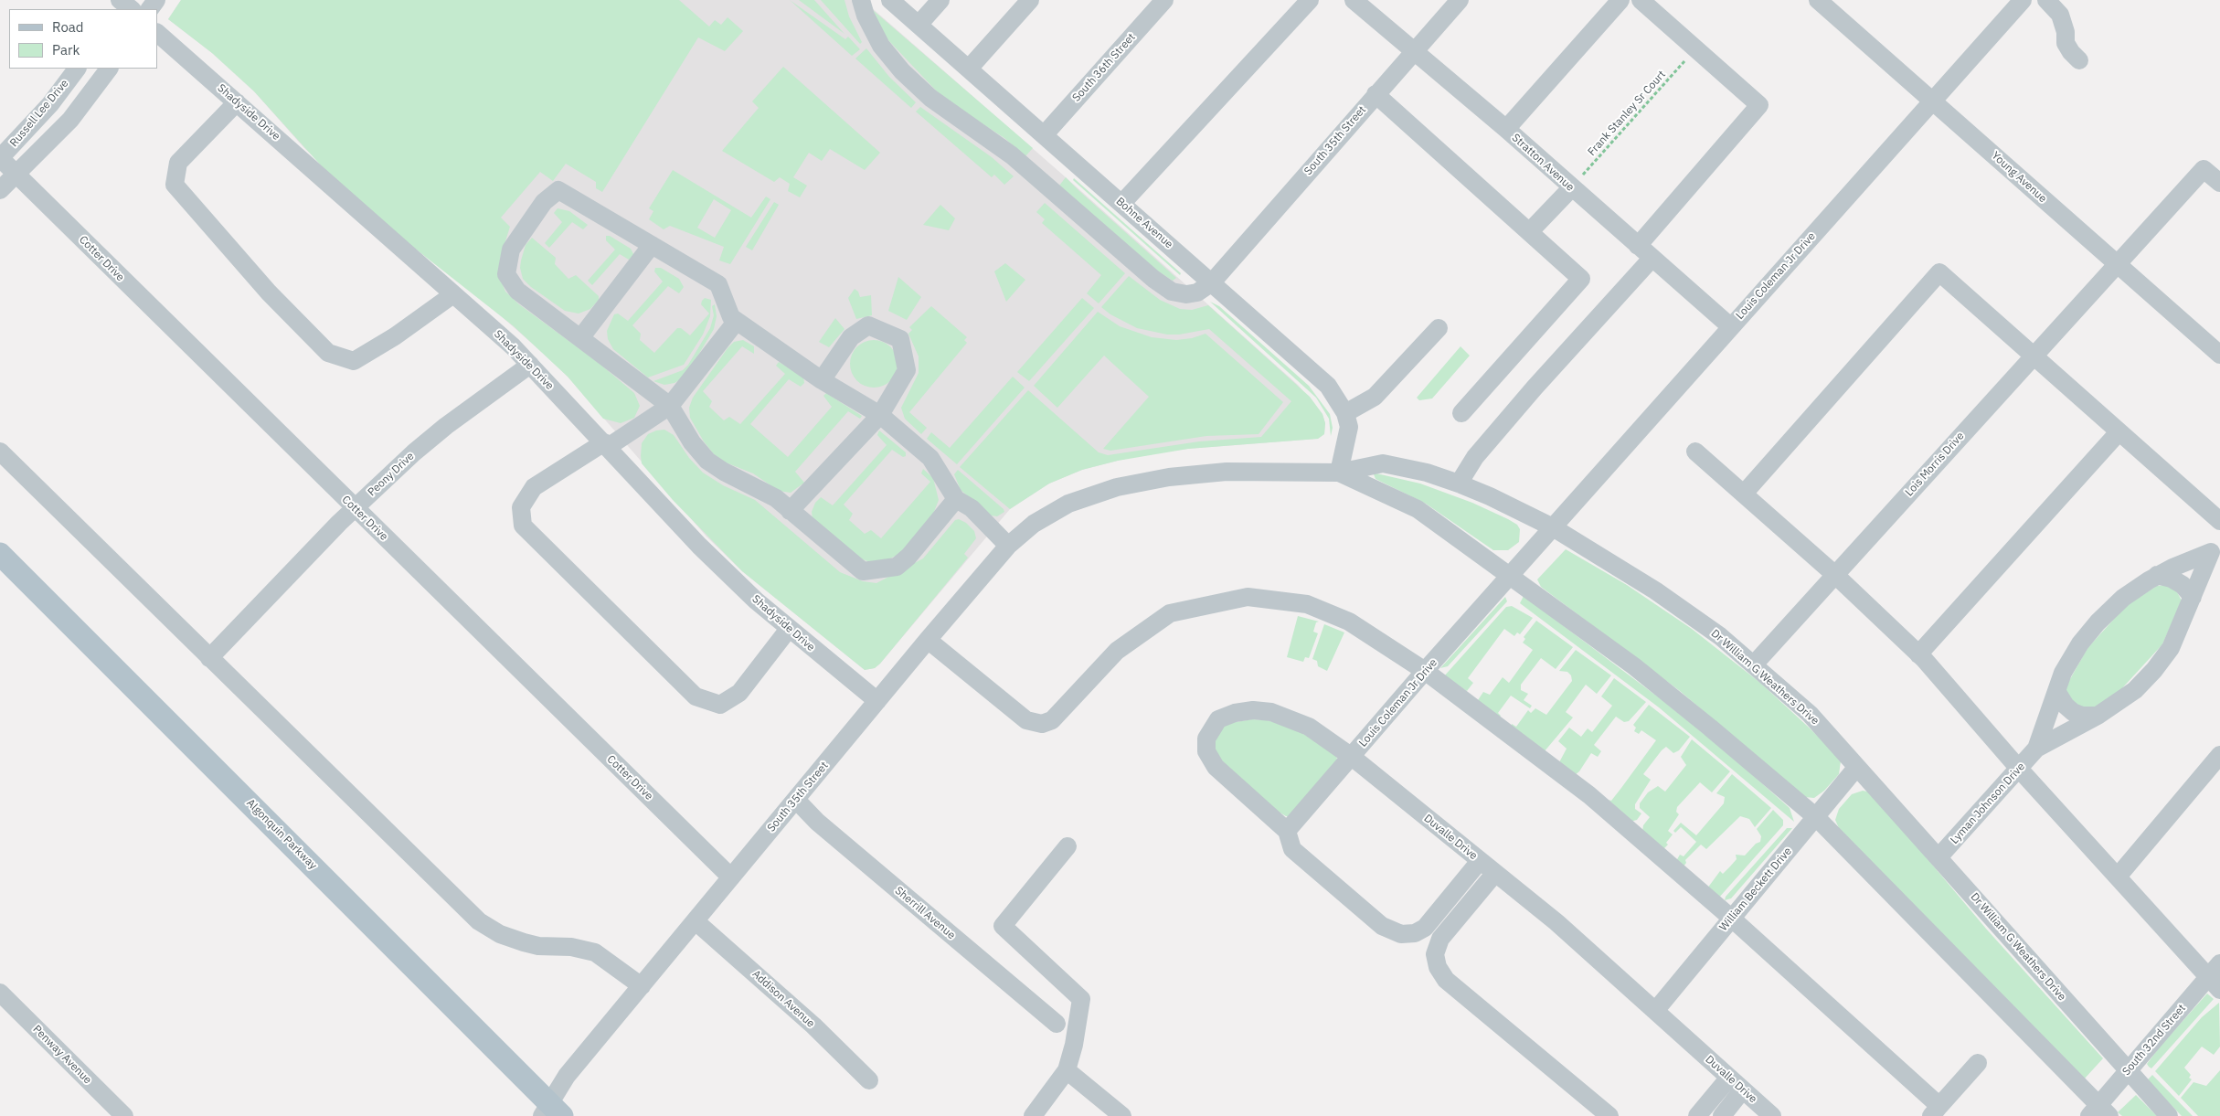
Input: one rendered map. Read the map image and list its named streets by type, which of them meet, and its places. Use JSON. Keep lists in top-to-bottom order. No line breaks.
{"streets":{"main road":["Algonquin Parkway"],"street":["South 36th Street","Shadyside Drive","Russell Lee Drive","South 35th Street","Stratton Avenue","Young Avenue","Bohne Avenue","Cotter Drive","Louis Coleman Jr Drive","Lois Morris Drive","Peony Drive","Dr William G Weathers Drive","Lyman Johnson Drive","Duvalle Drive","William Beckett Drive","Sherrill Avenue","Addison Avenue","South 32nd Street","Penway Avenue"],"path":["Frank Stanley Sr Court"]},"crossings":[["South 36th Street","Bohne Avenue"],["Shadyside Drive","South 35th Street"],["Shadyside Drive","Peony Drive"],["Russell Lee Drive","Cotter Drive"],["Frank Stanley Sr Court","Stratton Avenue"],["South 35th Street","Stratton Avenue"],["South 35th Street","Bohne Avenue"],["South 35th Street","Cotter Drive"],["South 35th Street","Dr William G Weathers Drive"],["South 35th Street","Algonquin Parkway"],["South 35th Street","Sherrill Avenue"],["South 35th Street","Addison Avenue"],["Stratton Avenue","Louis Coleman Jr Drive"],["Young Avenue","Louis Coleman Jr Drive"],["Young Avenue","Lois Morris Drive"],["Bohne Avenue","Dr William G Weathers Drive"],["Cotter Drive","Peony Drive"],["Louis Coleman Jr Drive","Dr William G Weathers Drive"],["Louis Coleman Jr Drive","Duvalle Drive"],["Lois Morris Drive","Dr William G Weathers Drive"],["Dr William G Weathers Drive","Lyman Johnson Drive"],["Dr William G Weathers Drive","William Beckett Drive"],["Dr William G Weathers Drive","South 32nd Street"],["Duvalle Drive","William Beckett Drive"]],"legend":["Road","Park"]}
